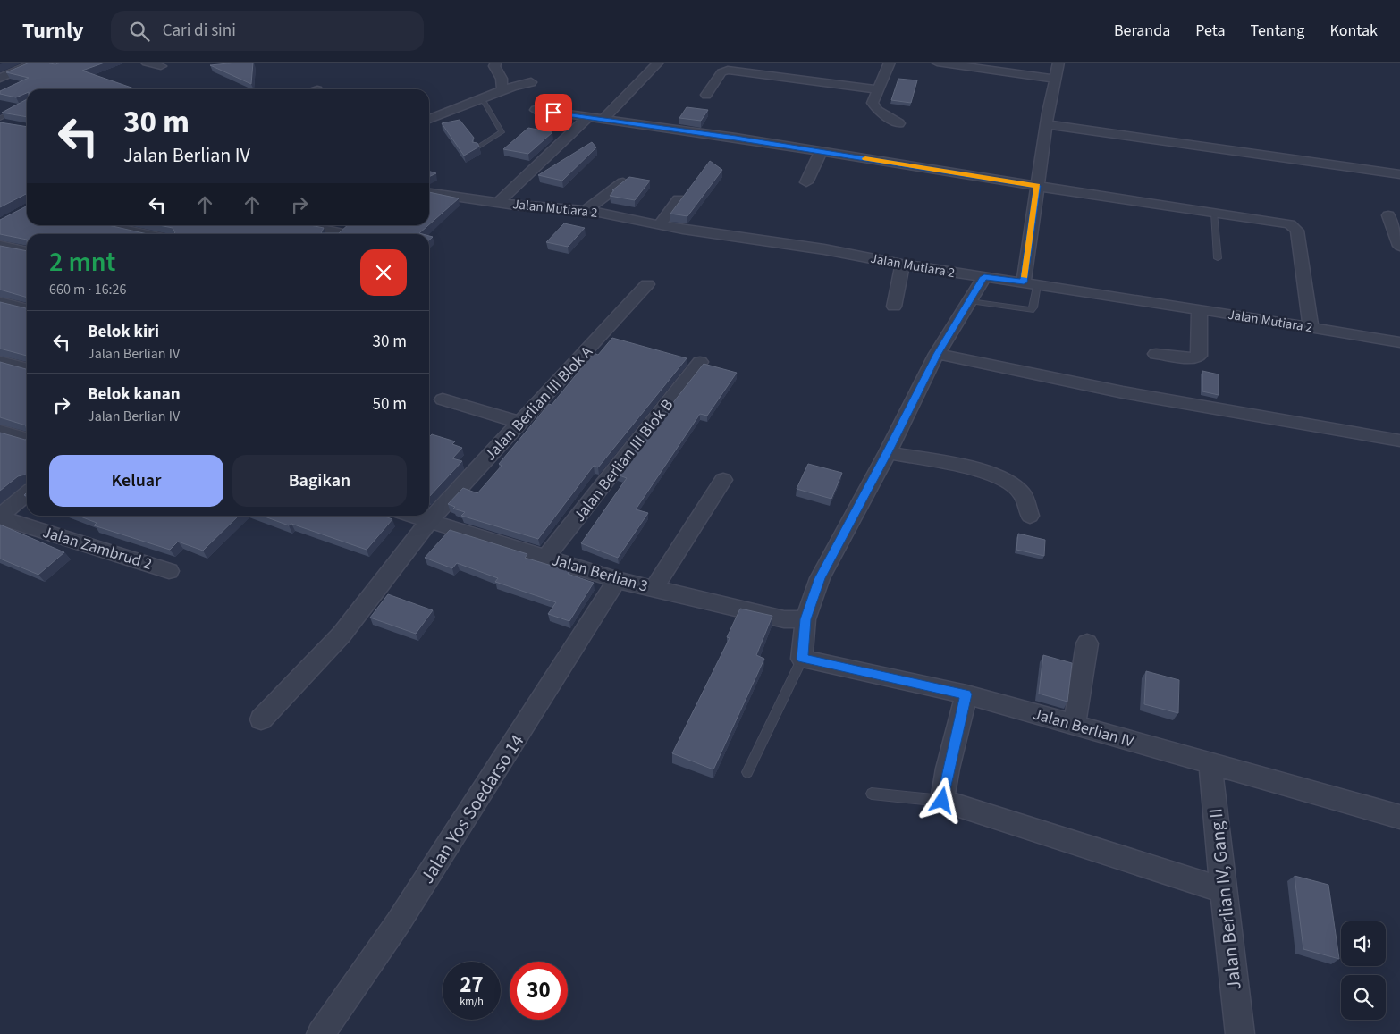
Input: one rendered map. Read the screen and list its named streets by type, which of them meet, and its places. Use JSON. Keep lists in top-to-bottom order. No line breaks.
{"streets":{"street":["Jalan Mutiara 2","Jalan Berlian III Blok A","Jalan Berlian III Blok B","Jalan Zambrud 2","Jalan Berlian 3","Jalan Berlian IV","Jalan Yos Soedarso 14","Jalan Berlian IV, Gang II"]},"crossings":[["Jalan Berlian III Blok A","Jalan Berlian 3"],["Jalan Berlian III Blok B","Jalan Berlian 3"],["Jalan Berlian 3","Jalan Yos Soedarso 14"],["Jalan Berlian IV","Jalan Berlian IV, Gang II"]],"page":{"header":"Turnly","search":"Cari di sini","nav":["Beranda","Peta","Tentang","Kontak"],"turn":["30 m","Jalan Berlian IV"],"heading":["2 mnt","660 m · 16:26"],"list":[{"name":"Belok kiri","note":"Jalan Berlian IV","value":"30 m"},{"name":"Belok kanan","note":"Jalan Berlian IV","value":"50 m"}],"buttons":["Keluar","Bagikan"],"speed":"27 km/h","limit":"30"}}
